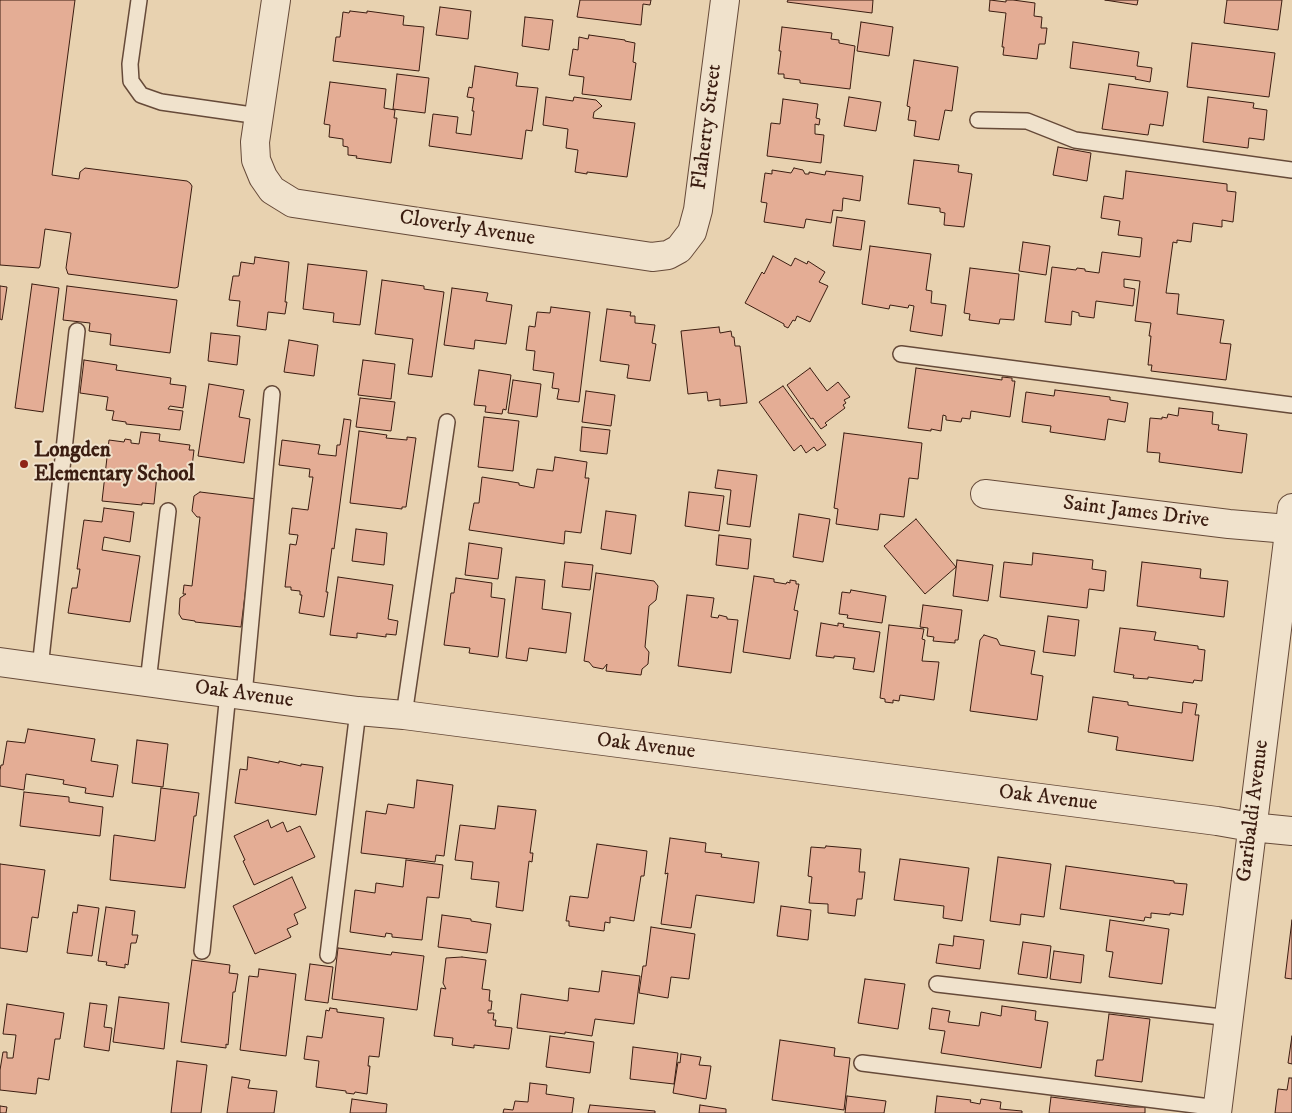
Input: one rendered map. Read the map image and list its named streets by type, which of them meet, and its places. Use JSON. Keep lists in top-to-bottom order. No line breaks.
{"streets":{"street":["Flaherty Street","Cloverly Avenue","Saint James Drive","Oak Avenue","Garibaldi Avenue"]},"crossings":[["Flaherty Street","Cloverly Avenue"],["Saint James Drive","Garibaldi Avenue"],["Oak Avenue","Garibaldi Avenue"]],"places":["Longden Elementary School"]}
